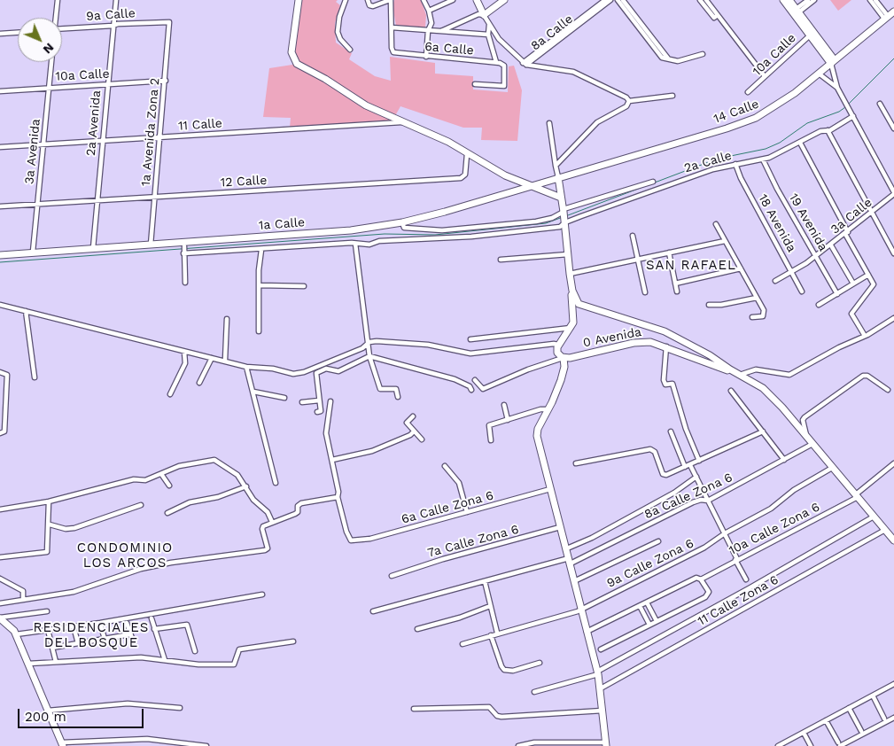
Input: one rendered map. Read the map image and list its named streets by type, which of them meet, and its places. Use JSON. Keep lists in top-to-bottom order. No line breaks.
{"streets":{"street":["9a Calle","8a Calle","6a Calle","10a Calle","14 Calle","2a Avenida","11 Calle","1a Avenida Zona 2","3a Avenida","2a Calle","12 Calle","3a Calle","19 Avenida","18 Avenida","1a Calle","0 Avenida","8a Calle Zona 6","6a Calle Zona 6","10a Calle Zona 6","7a Calle Zona 6","9a Calle Zona 6","11 Calle Zona 6"]},"crossings":[["9a Calle","2a Avenida"],["9a Calle","1a Avenida Zona 2"],["10a Calle","2a Avenida"],["10a Calle","1a Avenida Zona 2"],["10a Calle","3a Avenida"],["14 Calle","1a Calle"],["14 Calle","0 Avenida"],["2a Avenida","11 Calle"],["2a Avenida","12 Calle"],["2a Avenida","1a Calle"],["11 Calle","1a Avenida Zona 2"],["11 Calle","3a Avenida"],["1a Avenida Zona 2","12 Calle"],["1a Avenida Zona 2","1a Calle"],["3a Avenida","12 Calle"],["3a Avenida","1a Calle"],["2a Calle","19 Avenida"],["2a Calle","18 Avenida"],["2a Calle","0 Avenida"],["3a Calle","19 Avenida"],["3a Calle","18 Avenida"],["1a Calle","0 Avenida"],["0 Avenida","8a Calle Zona 6"],["0 Avenida","10a Calle Zona 6"],["0 Avenida","9a Calle Zona 6"],["0 Avenida","11 Calle Zona 6"]],"districts":["SAN RAFAEL","CONDOMINIO LOS ARCOS","RESIDENCIALES DEL BOSQUE"],"scale_bar":"200 m","north":"bottom right"}
